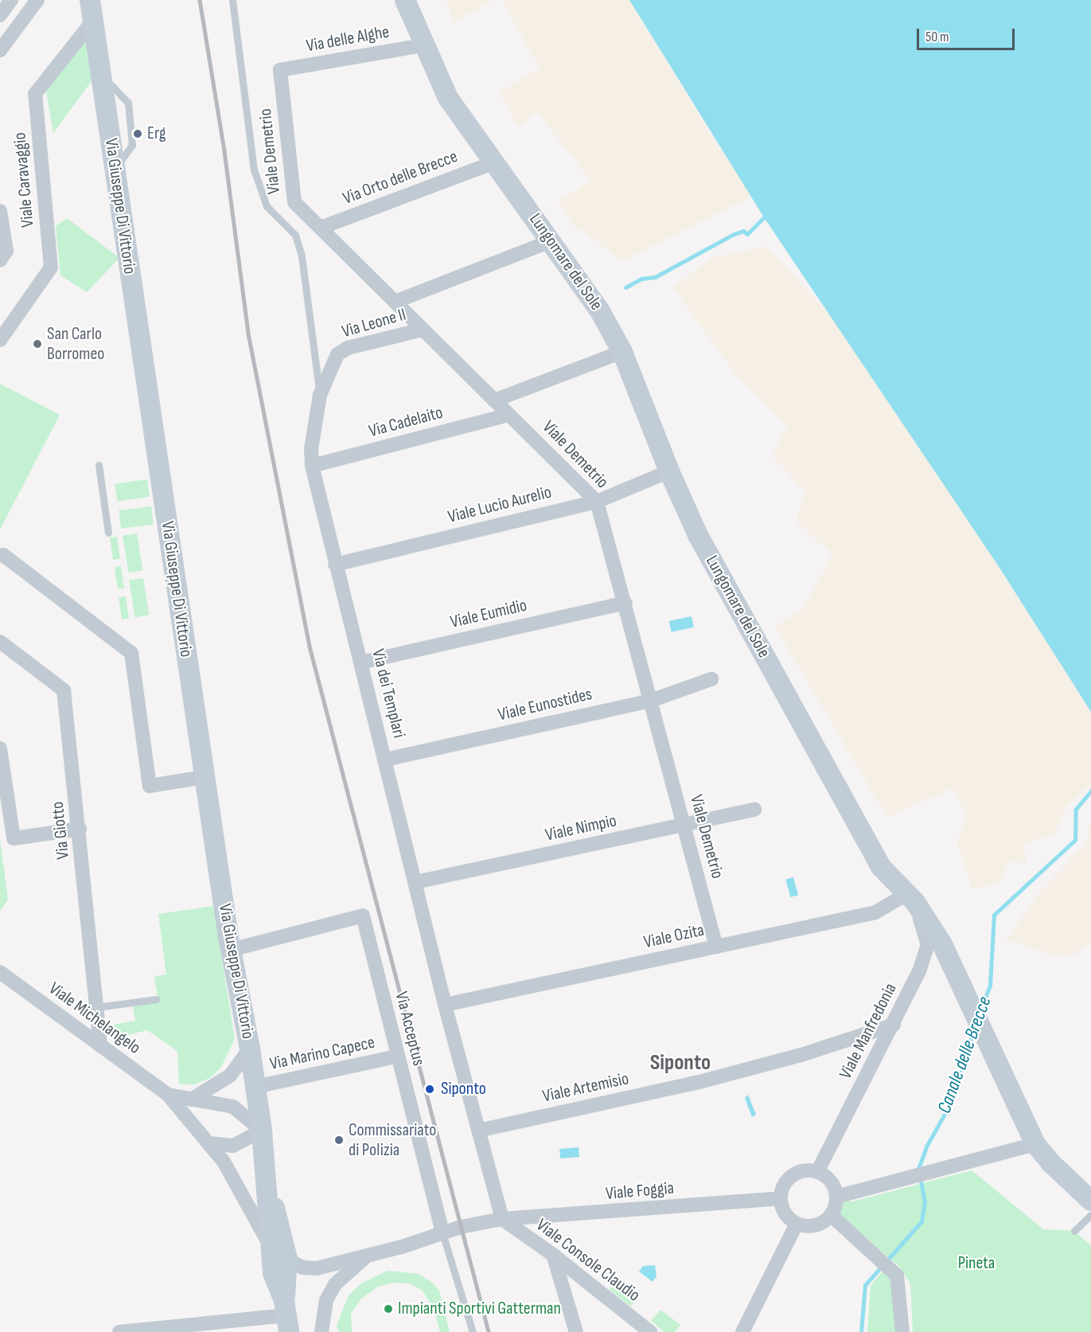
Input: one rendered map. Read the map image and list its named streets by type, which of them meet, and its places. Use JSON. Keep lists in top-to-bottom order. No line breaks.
{"streets":{"main road":["Via Giuseppe Di Vittorio","Lungomare del Sole"],"street":["Via delle Alghe","Viale Demetrio","Via Orto delle Brecce","Viale Caravaggio","Via Leone II","Via Cadelaito","Viale Lucio Aurelio","Viale Eumidio","Via dei Templari","Viale Eunostides","Viale Nimpio","Via Giotto","Viale Ozita","Viale Michelangelo","Via Acceptus","Viale Manfredonia","Via Marino Capece","Viale Artemisio","Viale Foggia","Viale Console Claudio"]},"crossings":[["Via delle Alghe","Viale Demetrio"],["Via delle Alghe","Lungomare del Sole"],["Viale Demetrio","Via Orto delle Brecce"],["Viale Demetrio","Via Leone II"],["Viale Demetrio","Via Cadelaito"],["Viale Demetrio","Viale Lucio Aurelio"],["Viale Demetrio","Viale Eumidio"],["Viale Demetrio","Viale Eunostides"],["Viale Demetrio","Viale Nimpio"],["Viale Demetrio","Viale Ozita"],["Via Orto delle Brecce","Lungomare del Sole"],["Viale Caravaggio","Via Giuseppe Di Vittorio"],["Via Giuseppe Di Vittorio","Viale Michelangelo"],["Via Giuseppe Di Vittorio","Via Acceptus"],["Via Giuseppe Di Vittorio","Via Marino Capece"],["Via Giuseppe Di Vittorio","Viale Foggia"],["Lungomare del Sole","Viale Lucio Aurelio"],["Lungomare del Sole","Viale Ozita"],["Lungomare del Sole","Viale Manfredonia"],["Via Leone II","Via Cadelaito"],["Via Leone II","Via dei Templari"],["Via Cadelaito","Via dei Templari"],["Viale Lucio Aurelio","Via dei Templari"],["Viale Eumidio","Via dei Templari"],["Via dei Templari","Viale Eunostides"],["Via dei Templari","Viale Nimpio"],["Via dei Templari","Viale Ozita"],["Via dei Templari","Viale Artemisio"],["Via dei Templari","Viale Foggia"],["Via dei Templari","Viale Console Claudio"],["Via Giotto","Viale Michelangelo"],["Viale Ozita","Viale Manfredonia"],["Via Acceptus","Via Marino Capece"],["Via Acceptus","Viale Foggia"],["Viale Manfredonia","Viale Artemisio"],["Viale Manfredonia","Viale Foggia"],["Viale Foggia","Viale Console Claudio"]],"districts":["Siponto"],"water":["Canale delle Brecce"],"parks":["Pineta"],"places":["Erg","San Carlo Borromeo","Siponto","Commissariato di Polizia","Impianti Sportivi Gatterman"],"scale_bar":"50 m"}
